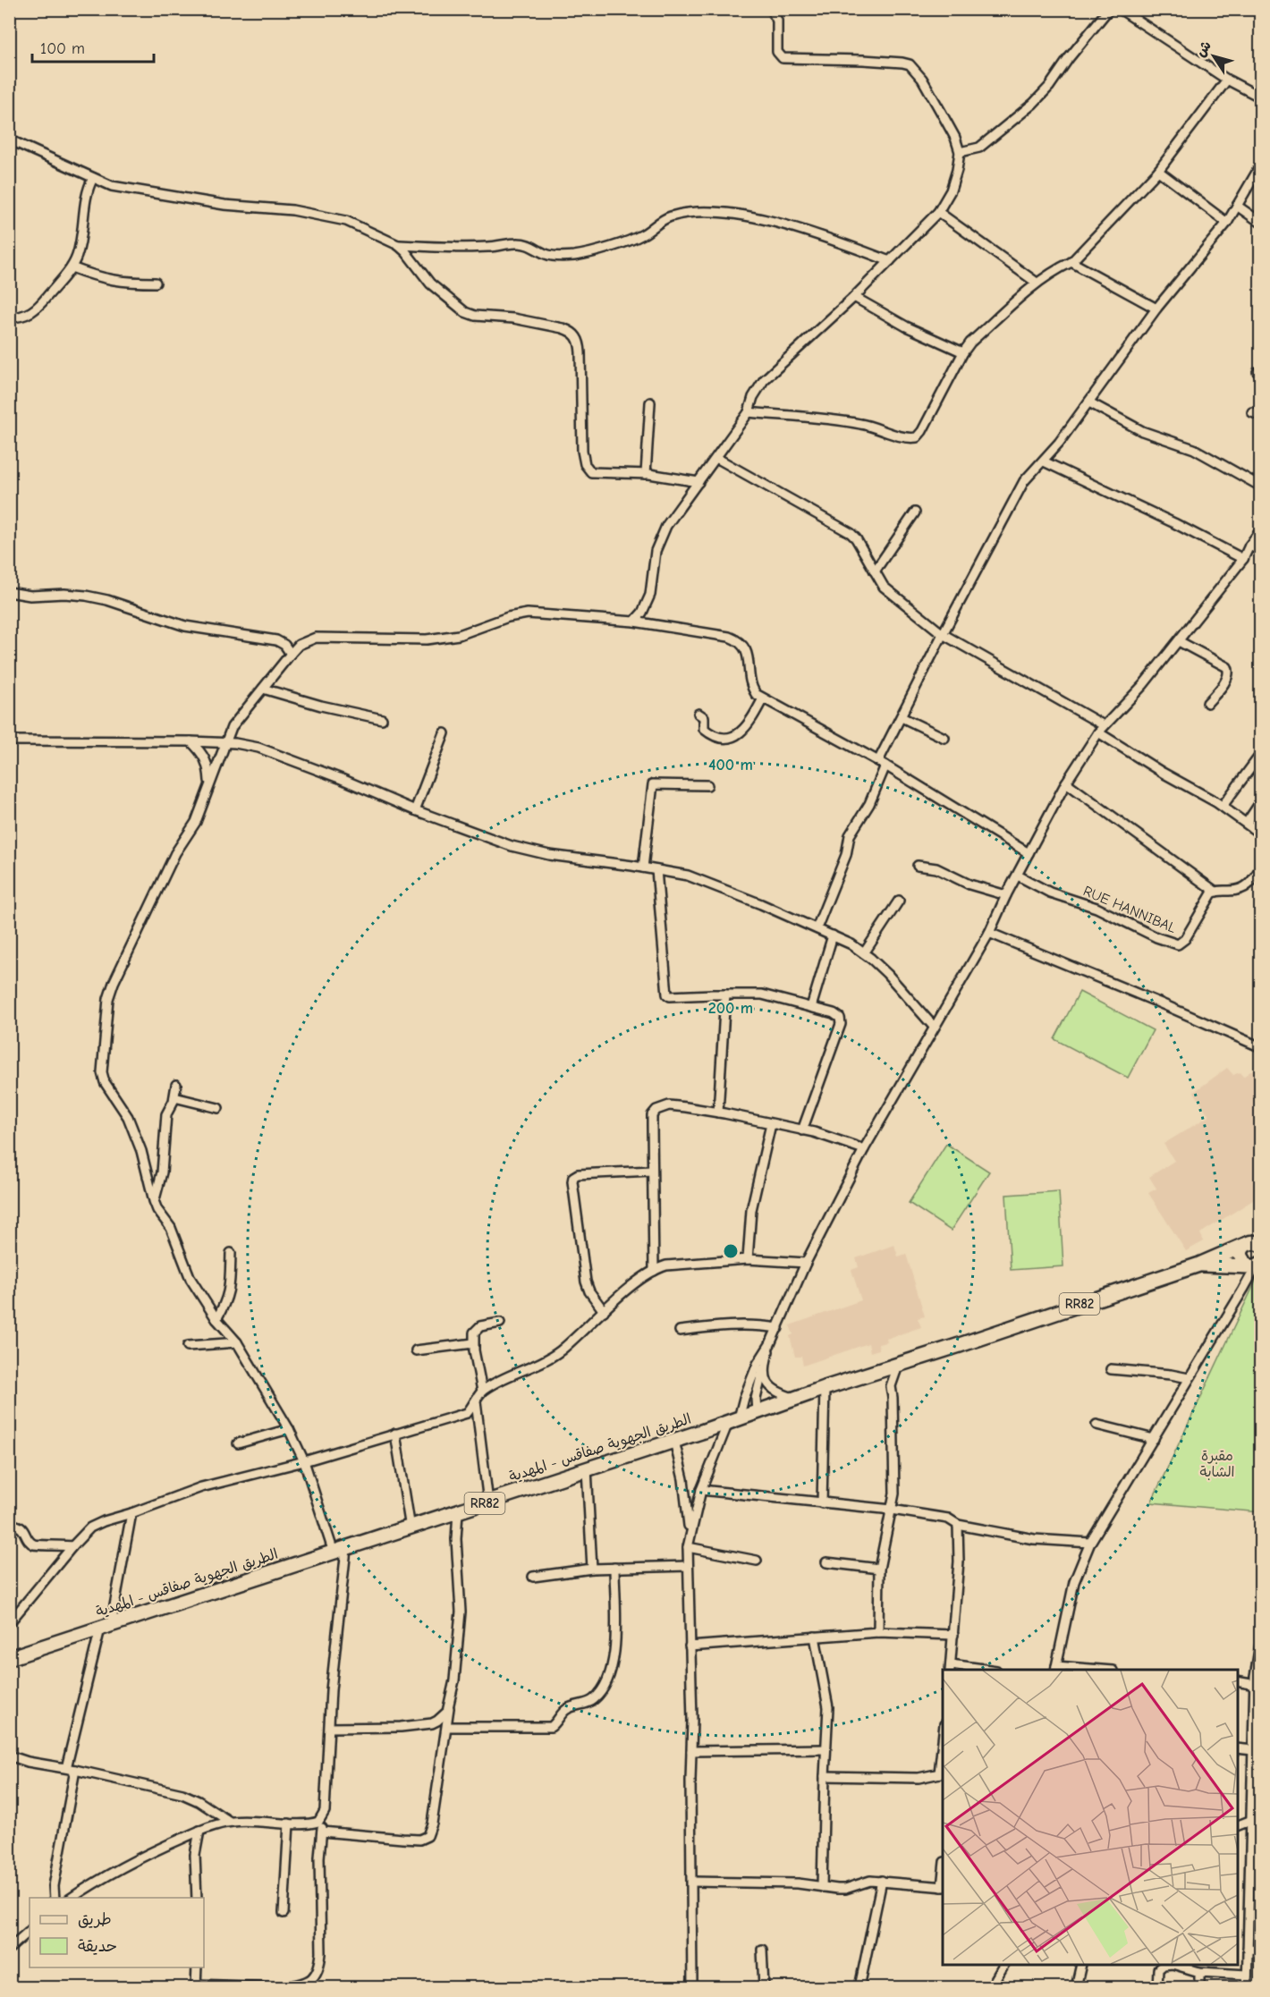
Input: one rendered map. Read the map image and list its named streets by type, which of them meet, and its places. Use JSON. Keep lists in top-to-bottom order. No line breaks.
{"streets":{"main road":["RR82","الطريق الجهوية صفاقس - المهدية"],"street":["RUE HANNIBAL"]},"parks":["مقبرة الشابة"],"legend":["طريق","حديقة"],"scale_bar":"100 m","north":"top left","rings":["400 m","200 m"]}
